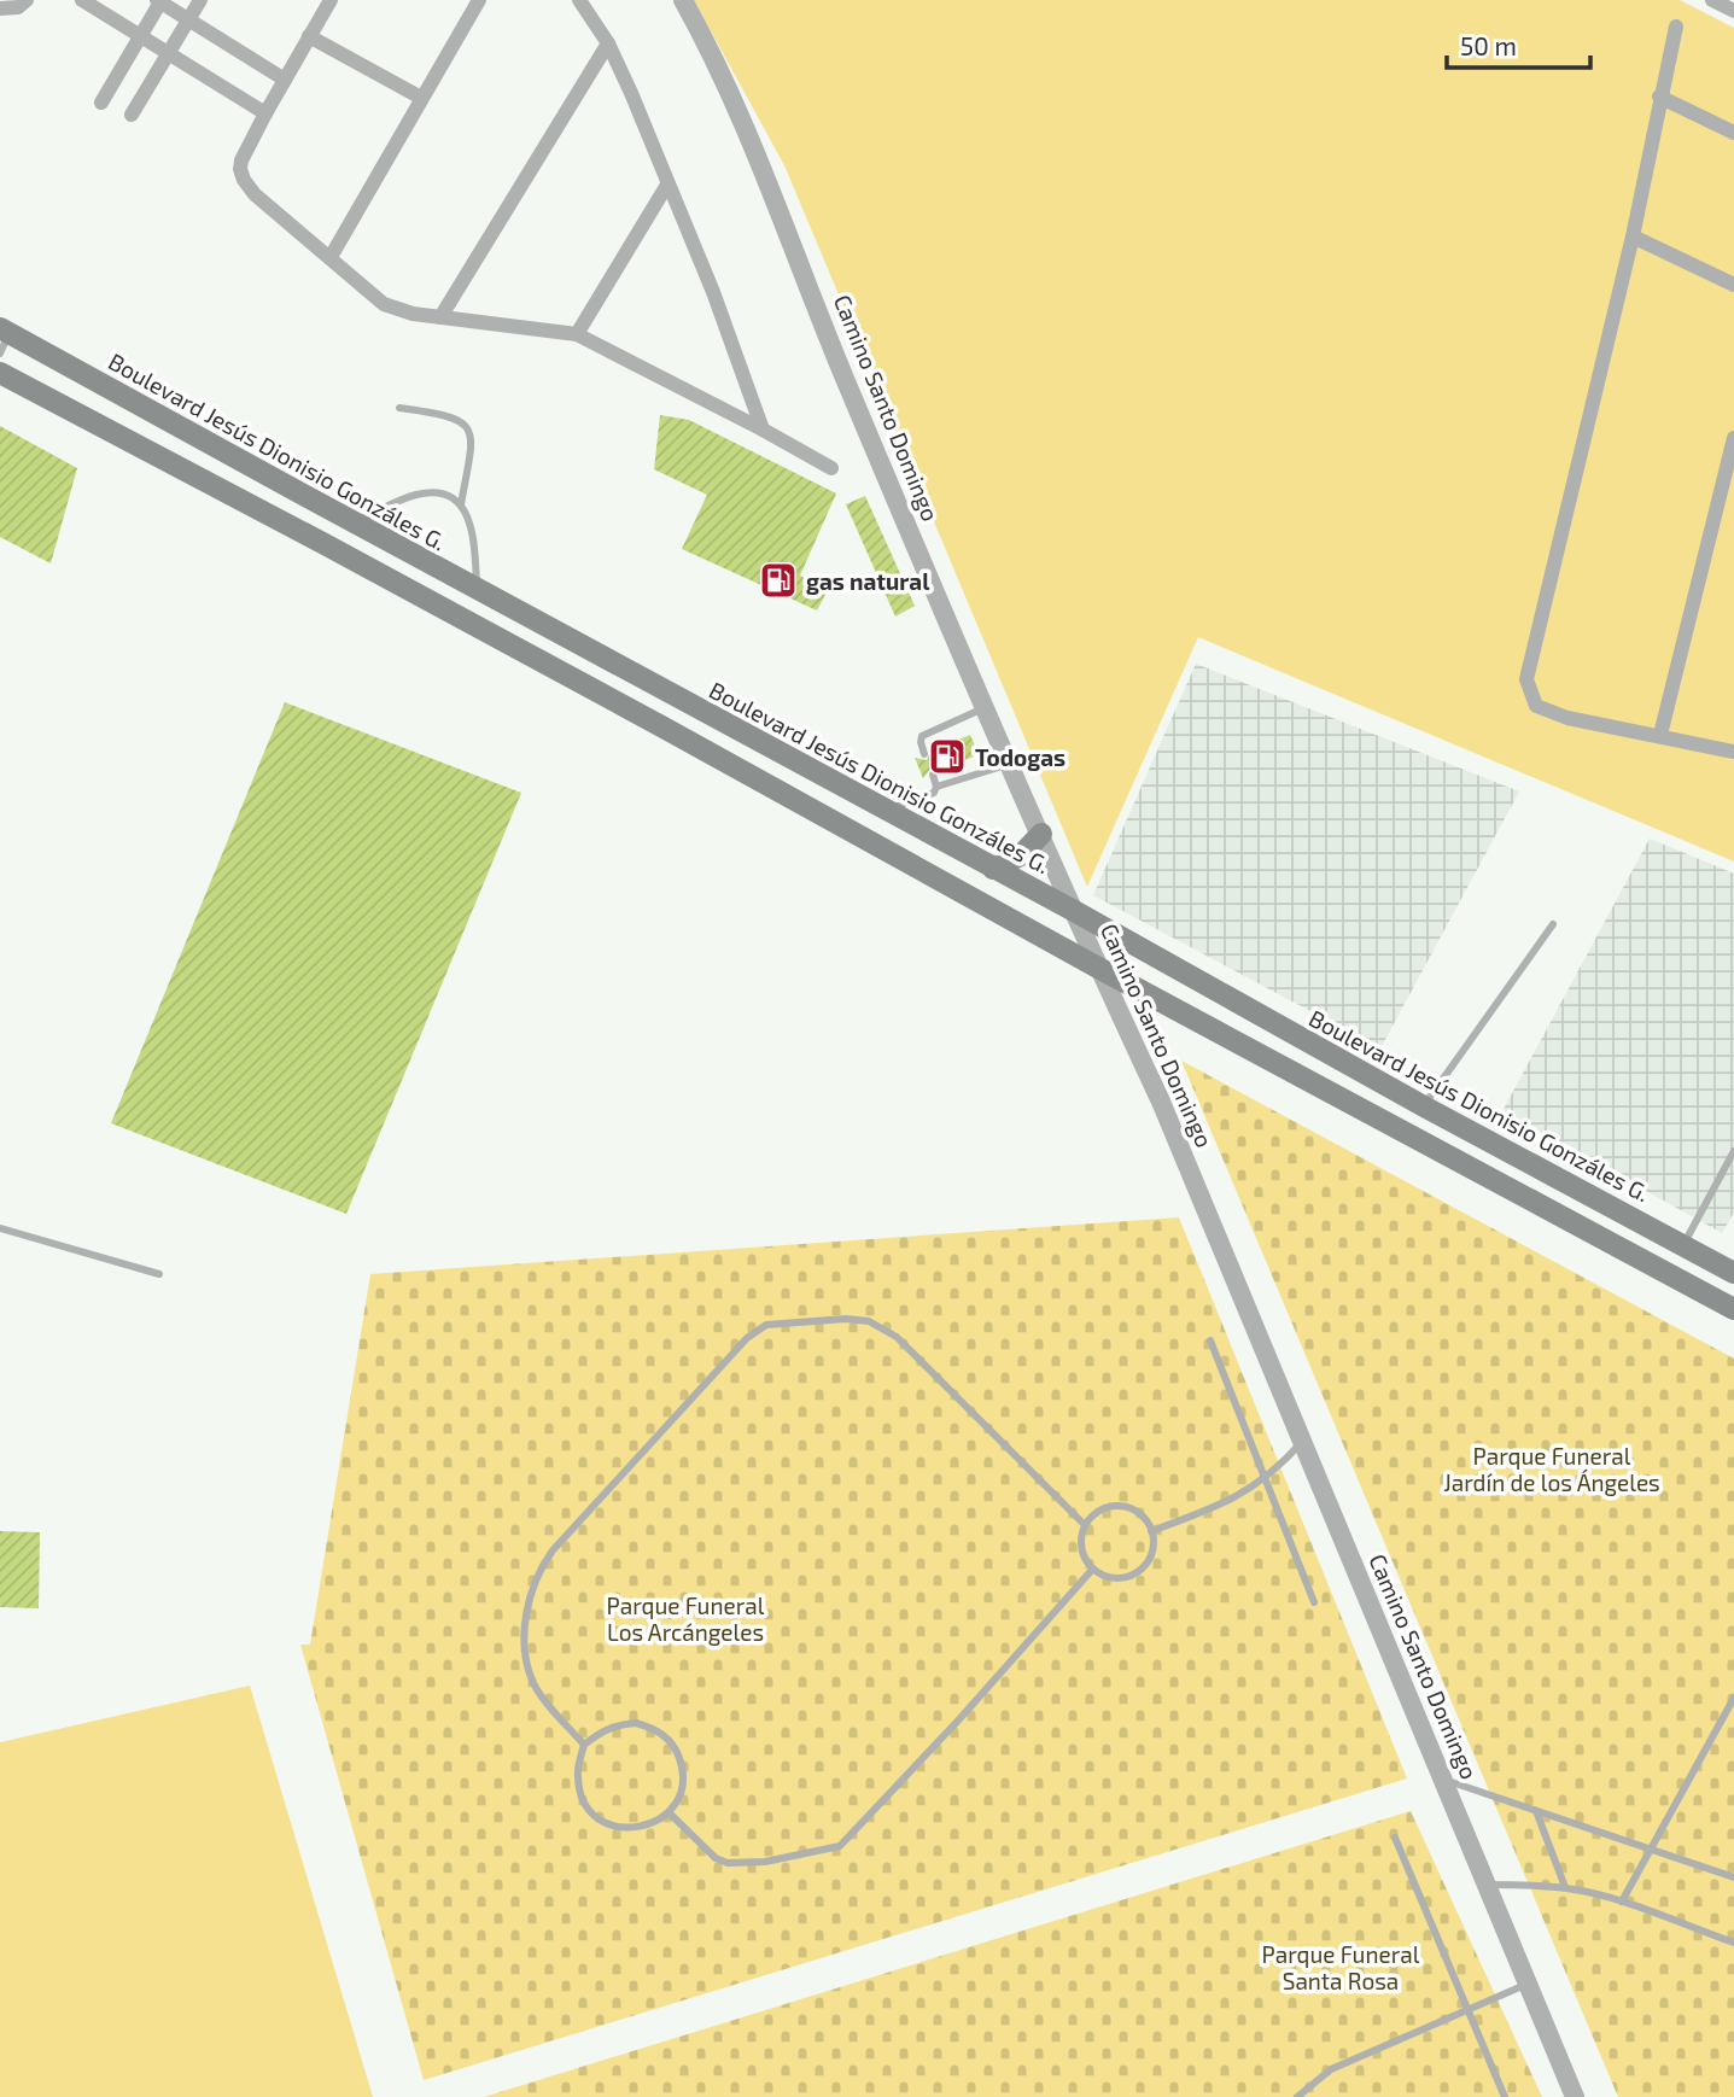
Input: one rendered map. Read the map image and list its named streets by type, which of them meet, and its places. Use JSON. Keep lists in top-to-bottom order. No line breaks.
{"streets":{"main road":["Boulevard Jesús Dionisio Gonzáles G."],"street":["Camino Santo Domingo"]},"crossings":[["Camino Santo Domingo","Boulevard Jesús Dionisio Gonzáles G."]],"parks":["Parque Funeral Jardín de los Ángeles","Parque Funeral Los Arcángeles","Parque Funeral Santa Rosa"],"places":{"fuel station":["gas natural","Todogas"]},"scale_bar":"50 m"}
